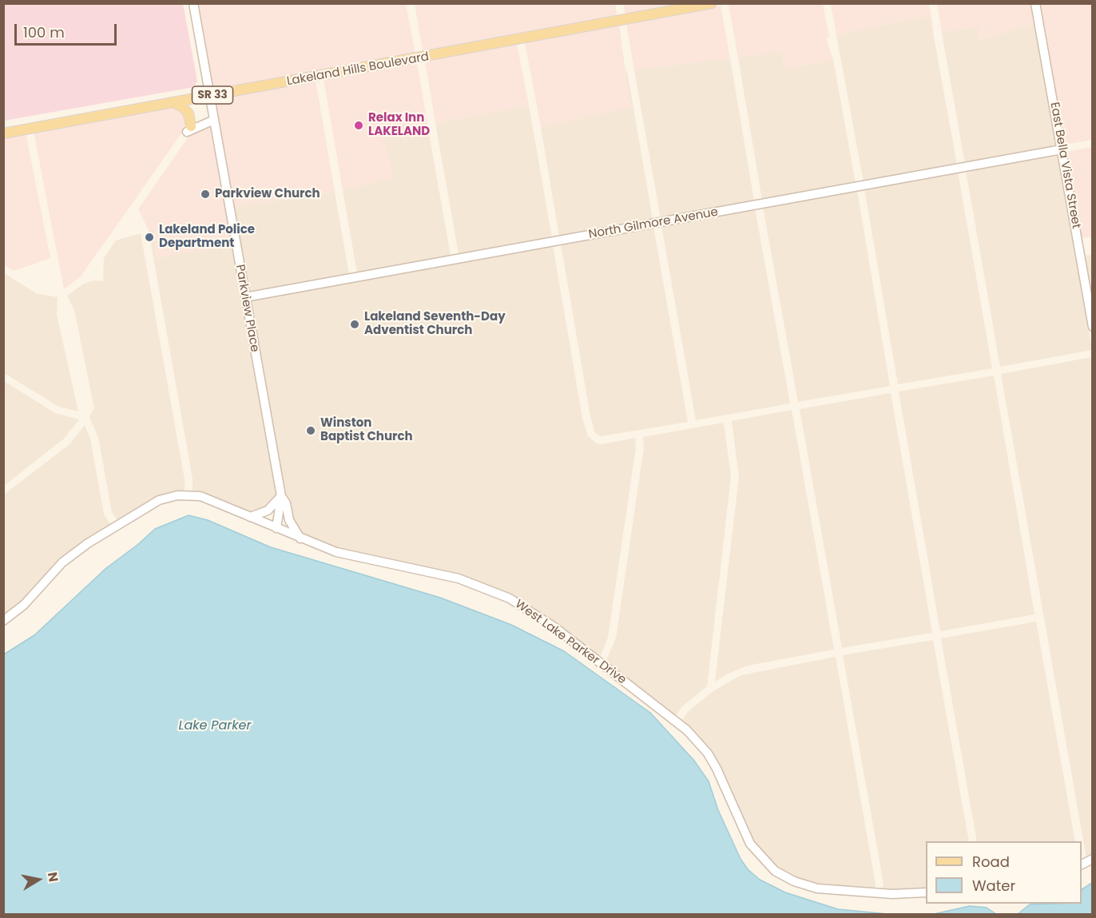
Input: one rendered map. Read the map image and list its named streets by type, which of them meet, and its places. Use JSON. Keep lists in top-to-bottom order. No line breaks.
{"streets":{"main road":["Lakeland Hills Boulevard","SR 33"],"street":["East Bella Vista Street","North Gilmore Avenue","Parkview Place","West Lake Parker Drive"]},"crossings":[["Lakeland Hills Boulevard","Parkview Place"],["East Bella Vista Street","North Gilmore Avenue"],["North Gilmore Avenue","Parkview Place"],["Parkview Place","West Lake Parker Drive"]],"water":["Lake Parker"],"places":["Relax Inn LAKELAND","Parkview Church","Lakeland Police Department","Lakeland Seventh-Day Adventist Church","Winston Baptist Church"],"legend":["Road","Water"],"scale_bar":"100 m","north":"right"}
